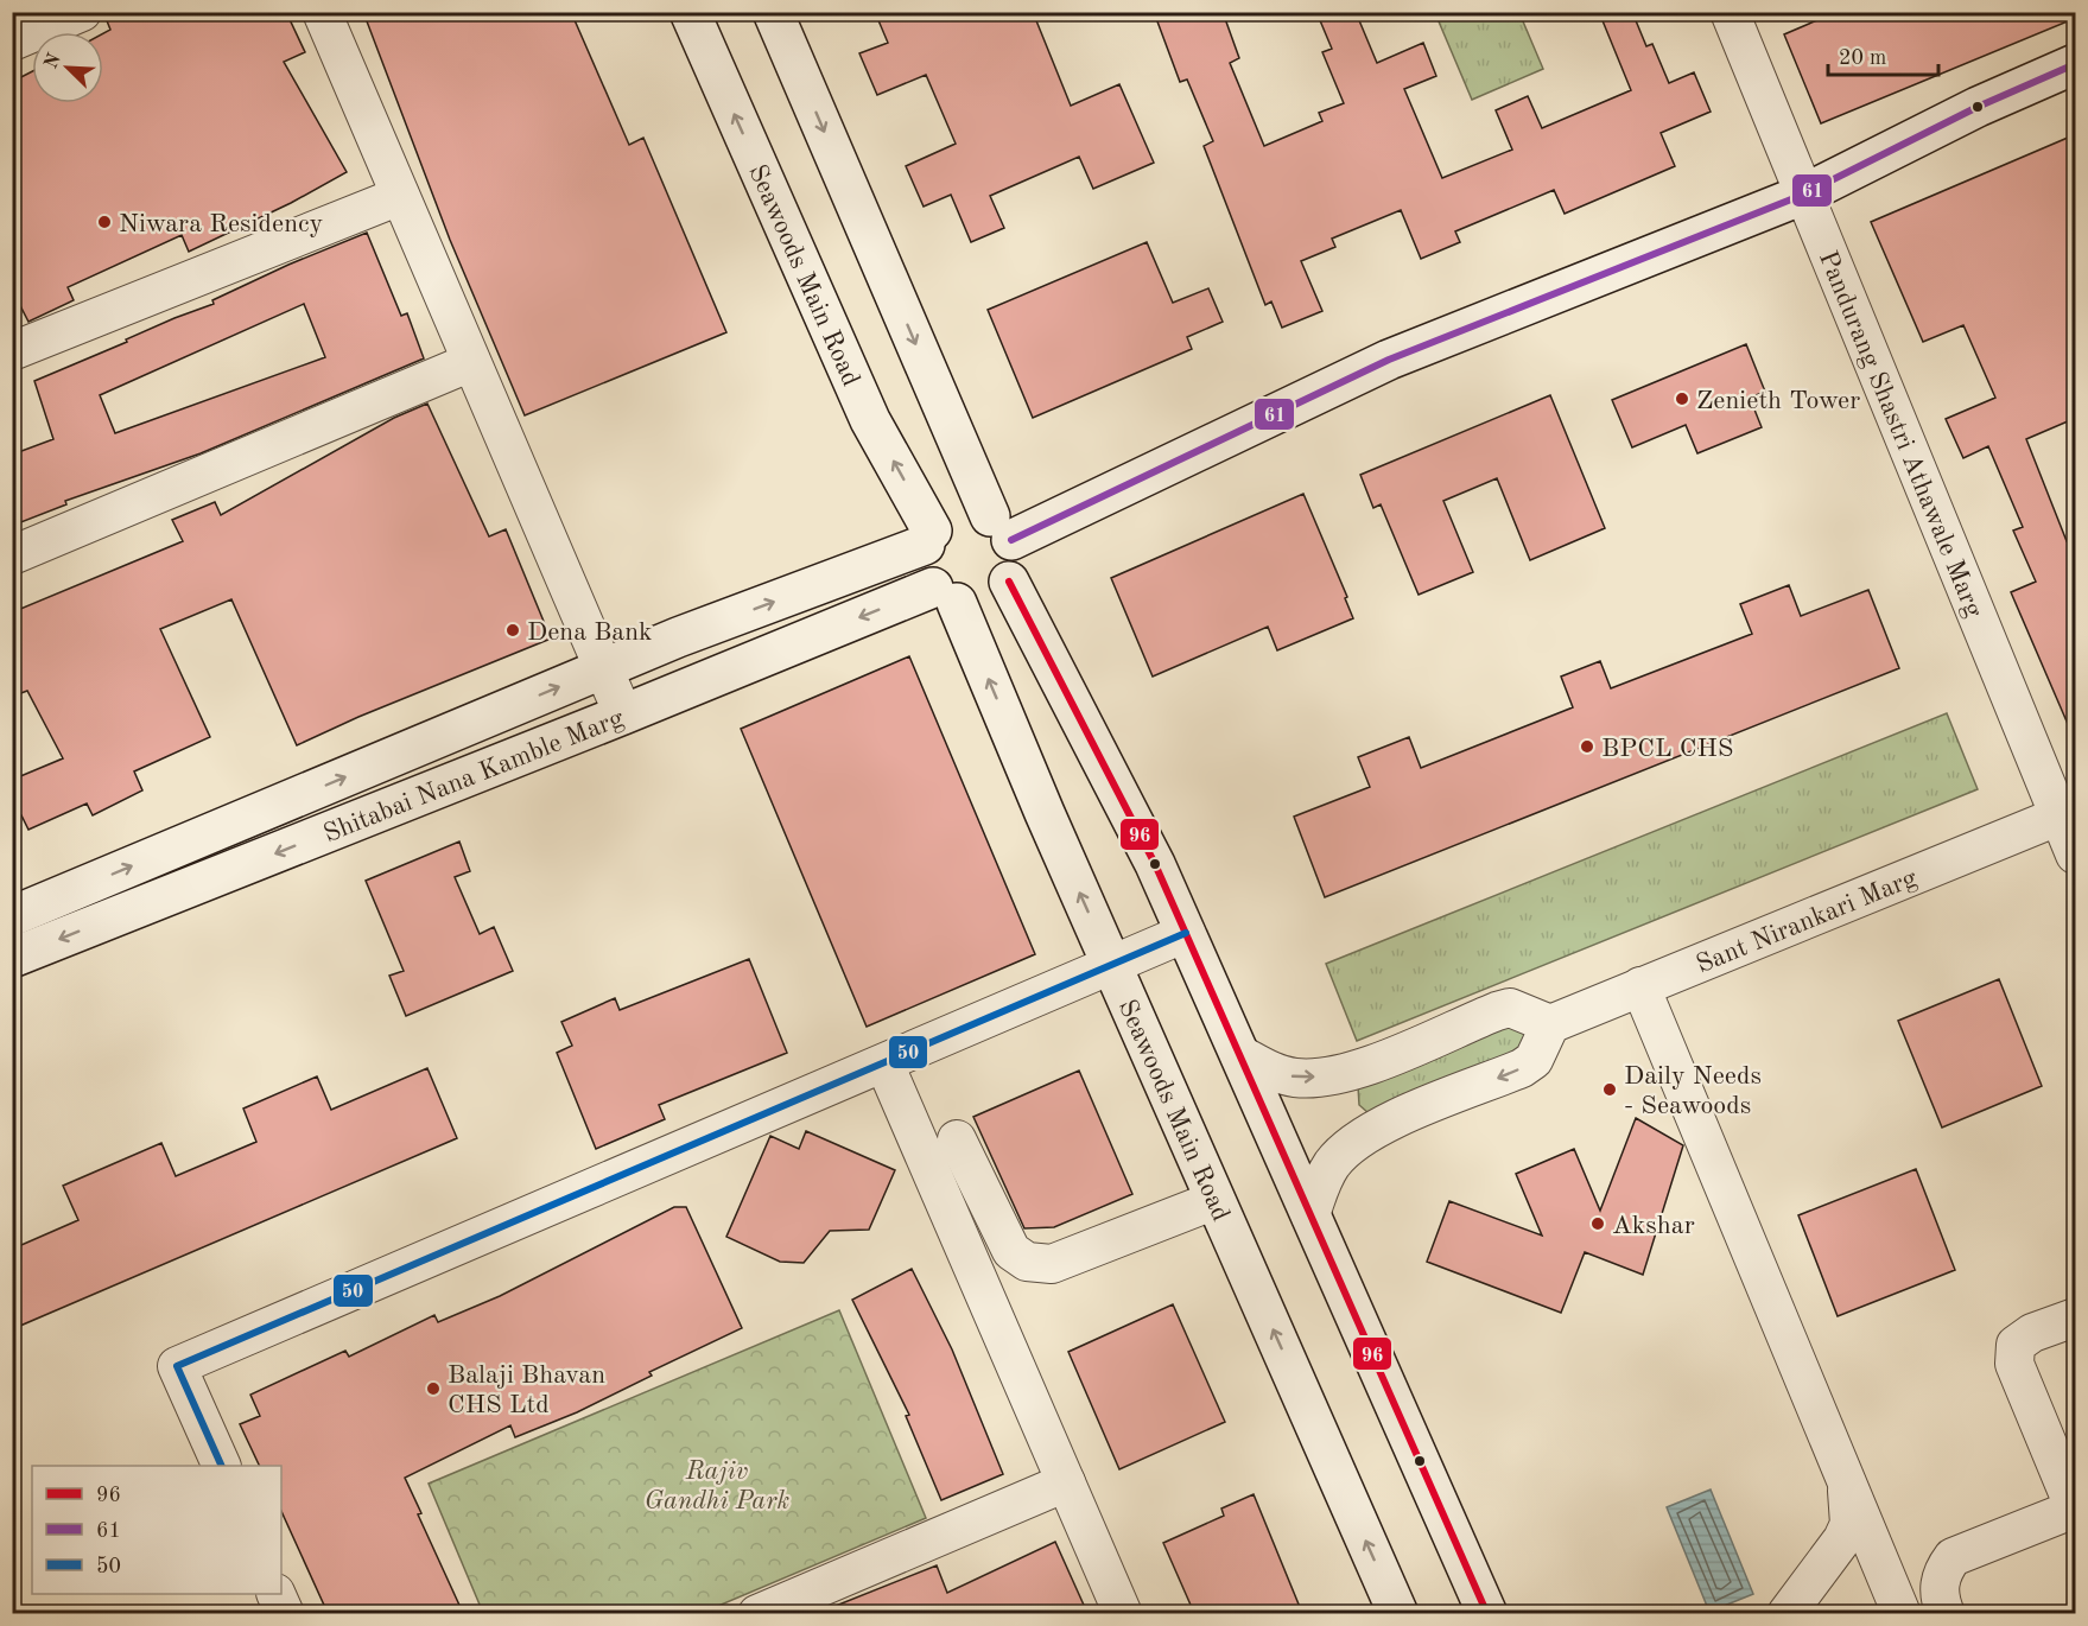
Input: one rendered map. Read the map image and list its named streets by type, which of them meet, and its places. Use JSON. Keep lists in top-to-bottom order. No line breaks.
{"streets":{"main road":["Seawoods Main Road","Shitabai Nana Kamble Marg"],"street":["Pandurang Shastri Athawale Marg","Sant Nirankari Marg"]},"crossings":[["Seawoods Main Road","Shitabai Nana Kamble Marg"],["Pandurang Shastri Athawale Marg","Sant Nirankari Marg"]],"parks":["Rajiv Gandhi Park"],"places":["Niwara Residency","Zenieth Tower","Dena Bank","BPCL CHS","Daily Needs - Seawoods","Akshar","Balaji Bhavan CHS Ltd"],"lines":["transit line 61","transit line 96","transit line 50"],"legend":["96","61","50"],"scale_bar":"20 m","north":"top left"}
